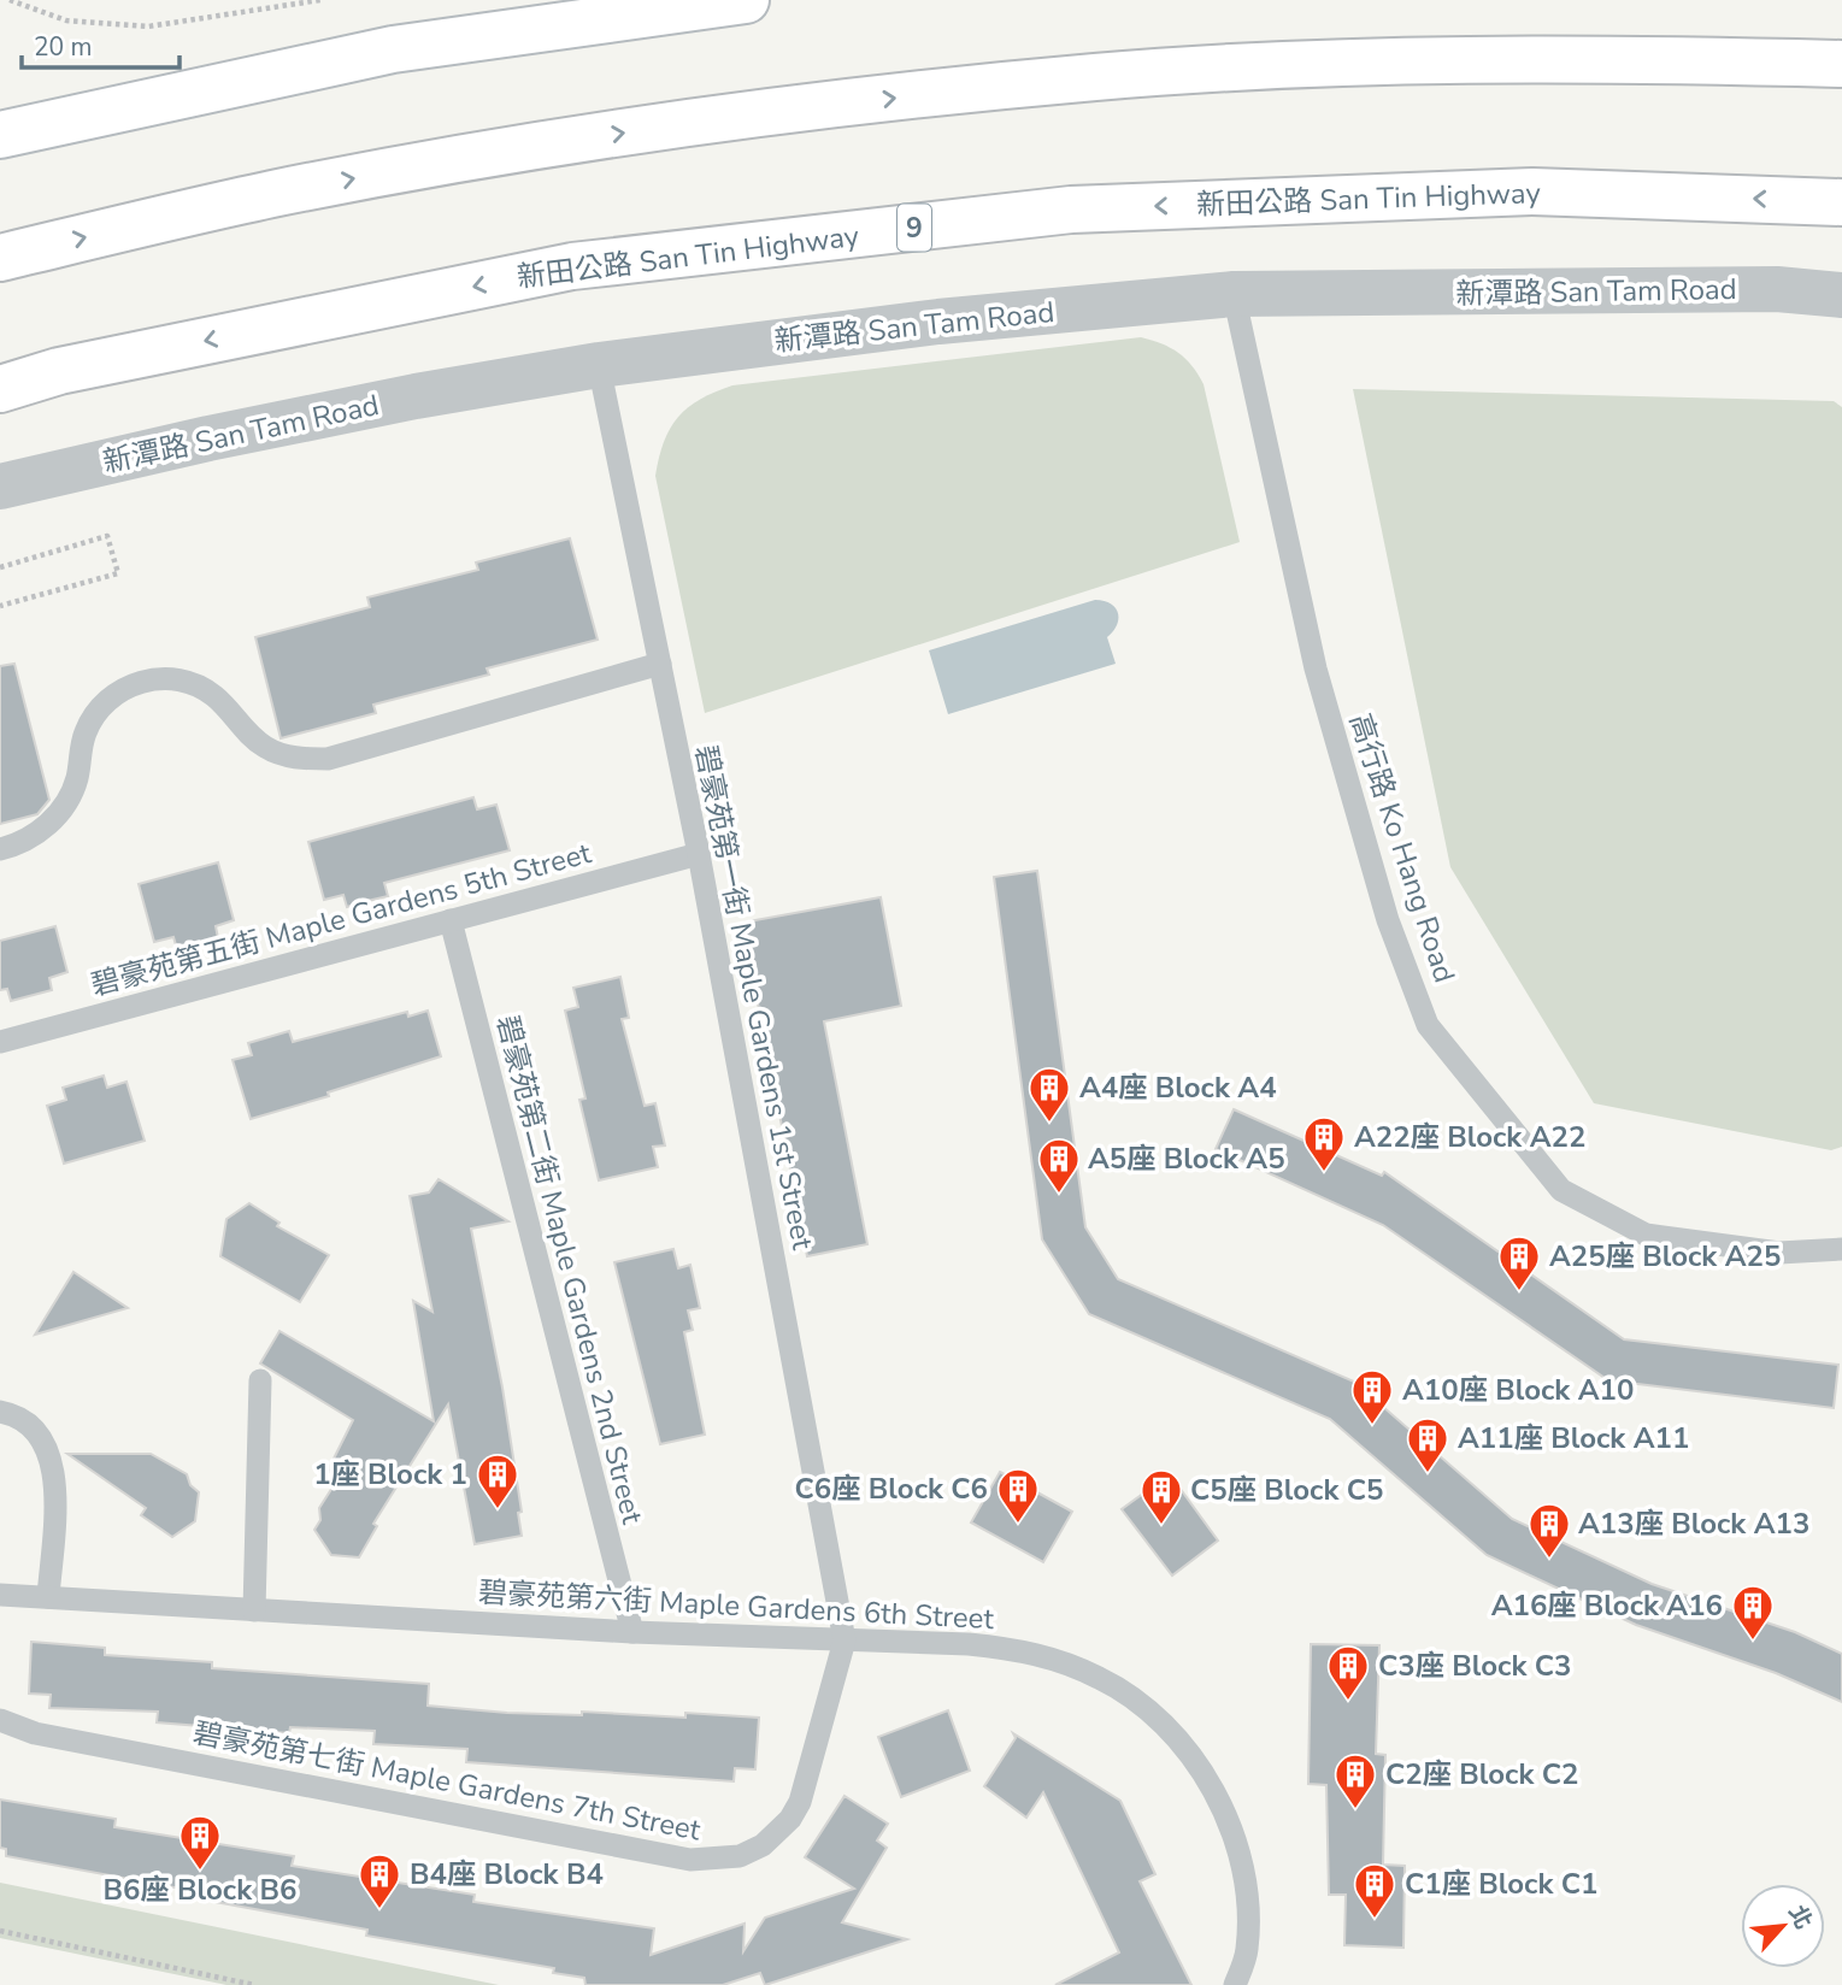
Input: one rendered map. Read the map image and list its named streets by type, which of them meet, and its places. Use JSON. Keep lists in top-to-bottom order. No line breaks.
{"streets":{"main road":["新田公路 San Tin Highway","9"],"street":["新潭路 San Tam Road"],"lane":["高行路 Ko Hang Road","碧豪苑第五街 Maple Gardens 5th Street","碧豪苑第一街 Maple Gardens 1st Street","碧豪苑第二街 Maple Gardens 2nd Street","碧豪苑第六街 Maple Gardens 6th Street","碧豪苑第七街 Maple Gardens 7th Street"]},"crossings":[["新潭路 San Tam Road","高行路 Ko Hang Road"],["新潭路 San Tam Road","碧豪苑第一街 Maple Gardens 1st Street"],["碧豪苑第五街 Maple Gardens 5th Street","碧豪苑第一街 Maple Gardens 1st Street"],["碧豪苑第五街 Maple Gardens 5th Street","碧豪苑第二街 Maple Gardens 2nd Street"],["碧豪苑第一街 Maple Gardens 1st Street","碧豪苑第六街 Maple Gardens 6th Street"],["碧豪苑第一街 Maple Gardens 1st Street","碧豪苑第七街 Maple Gardens 7th Street"],["碧豪苑第二街 Maple Gardens 2nd Street","碧豪苑第六街 Maple Gardens 6th Street"],["碧豪苑第六街 Maple Gardens 6th Street","碧豪苑第七街 Maple Gardens 7th Street"]],"places":{"building":["A4座 Block A4","A22座 Block A22","A5座 Block A5","A25座 Block A25","A10座 Block A10","A11座 Block A11","1座 Block 1","C6座 Block C6","C5座 Block C5","A13座 Block A13","A16座 Block A16","C3座 Block C3","C2座 Block C2","B6座 Block B6","B4座 Block B4","C1座 Block C1"]},"scale_bar":"20 m","north":"top right"}
